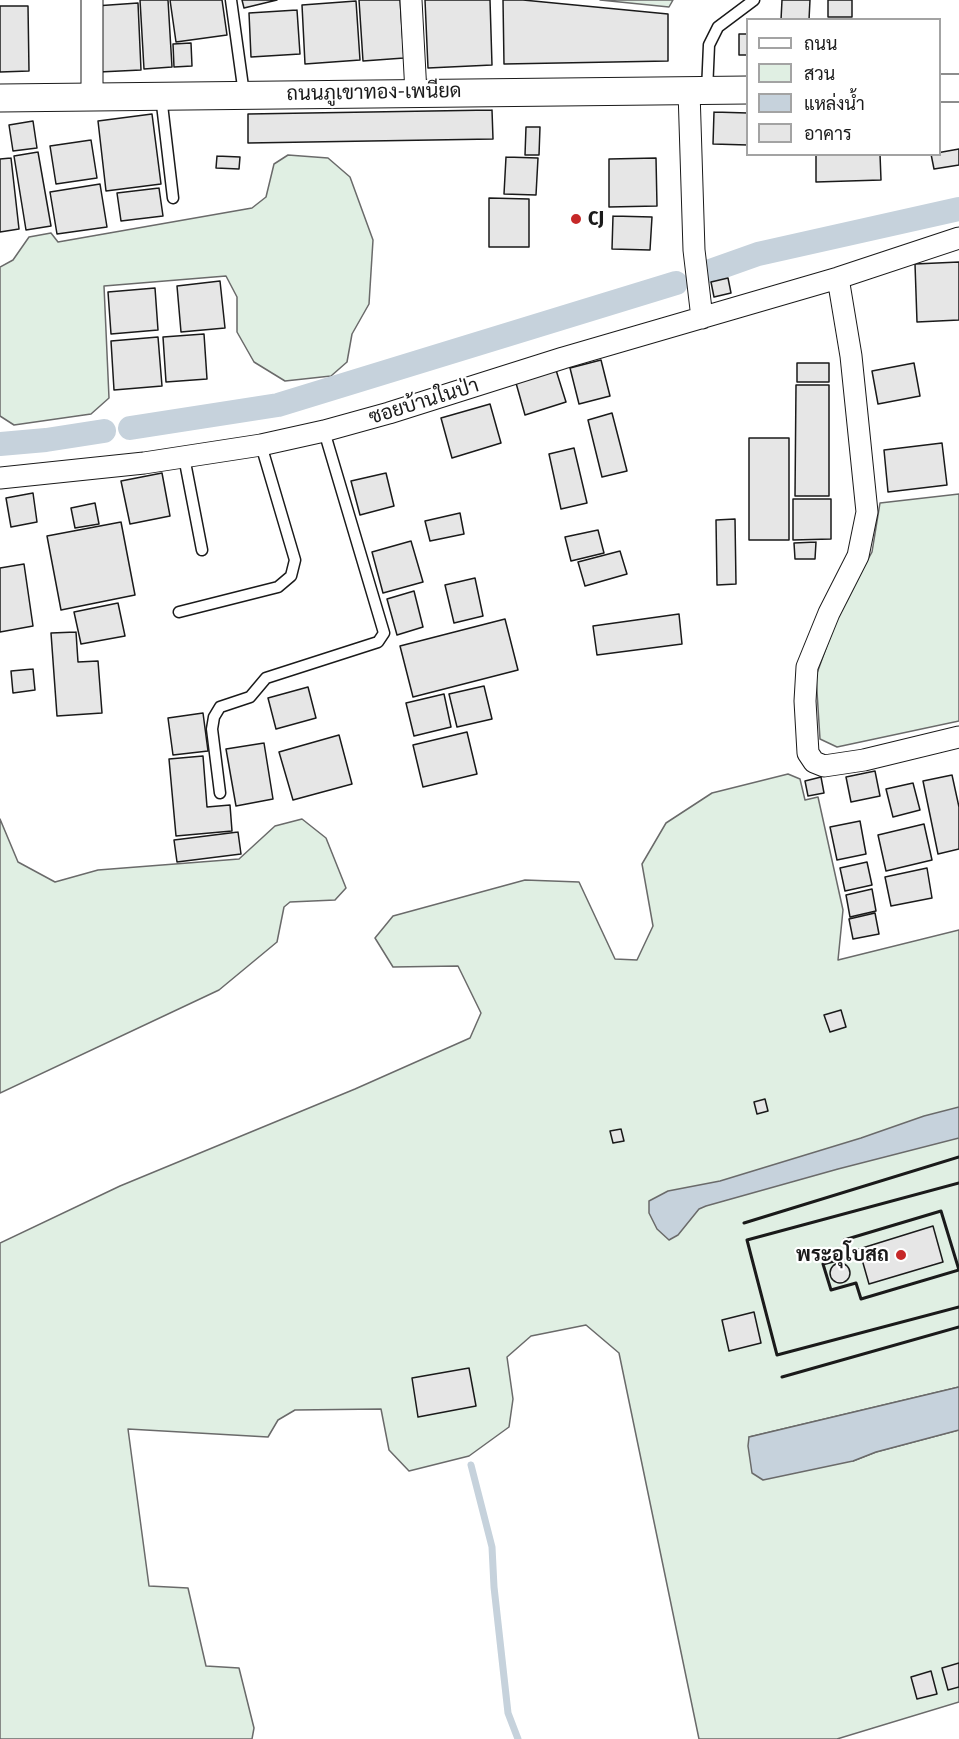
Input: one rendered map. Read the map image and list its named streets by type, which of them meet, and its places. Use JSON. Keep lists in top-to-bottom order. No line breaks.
{"streets":{"street":["ถนนภูเขาทอง-เพนียด","ซอยบ้านในป่า"]},"places":["CJ","พระอุโบสถ"],"legend":["ถนน","สวน","แหล่งน้ำ","อาคาร"]}
